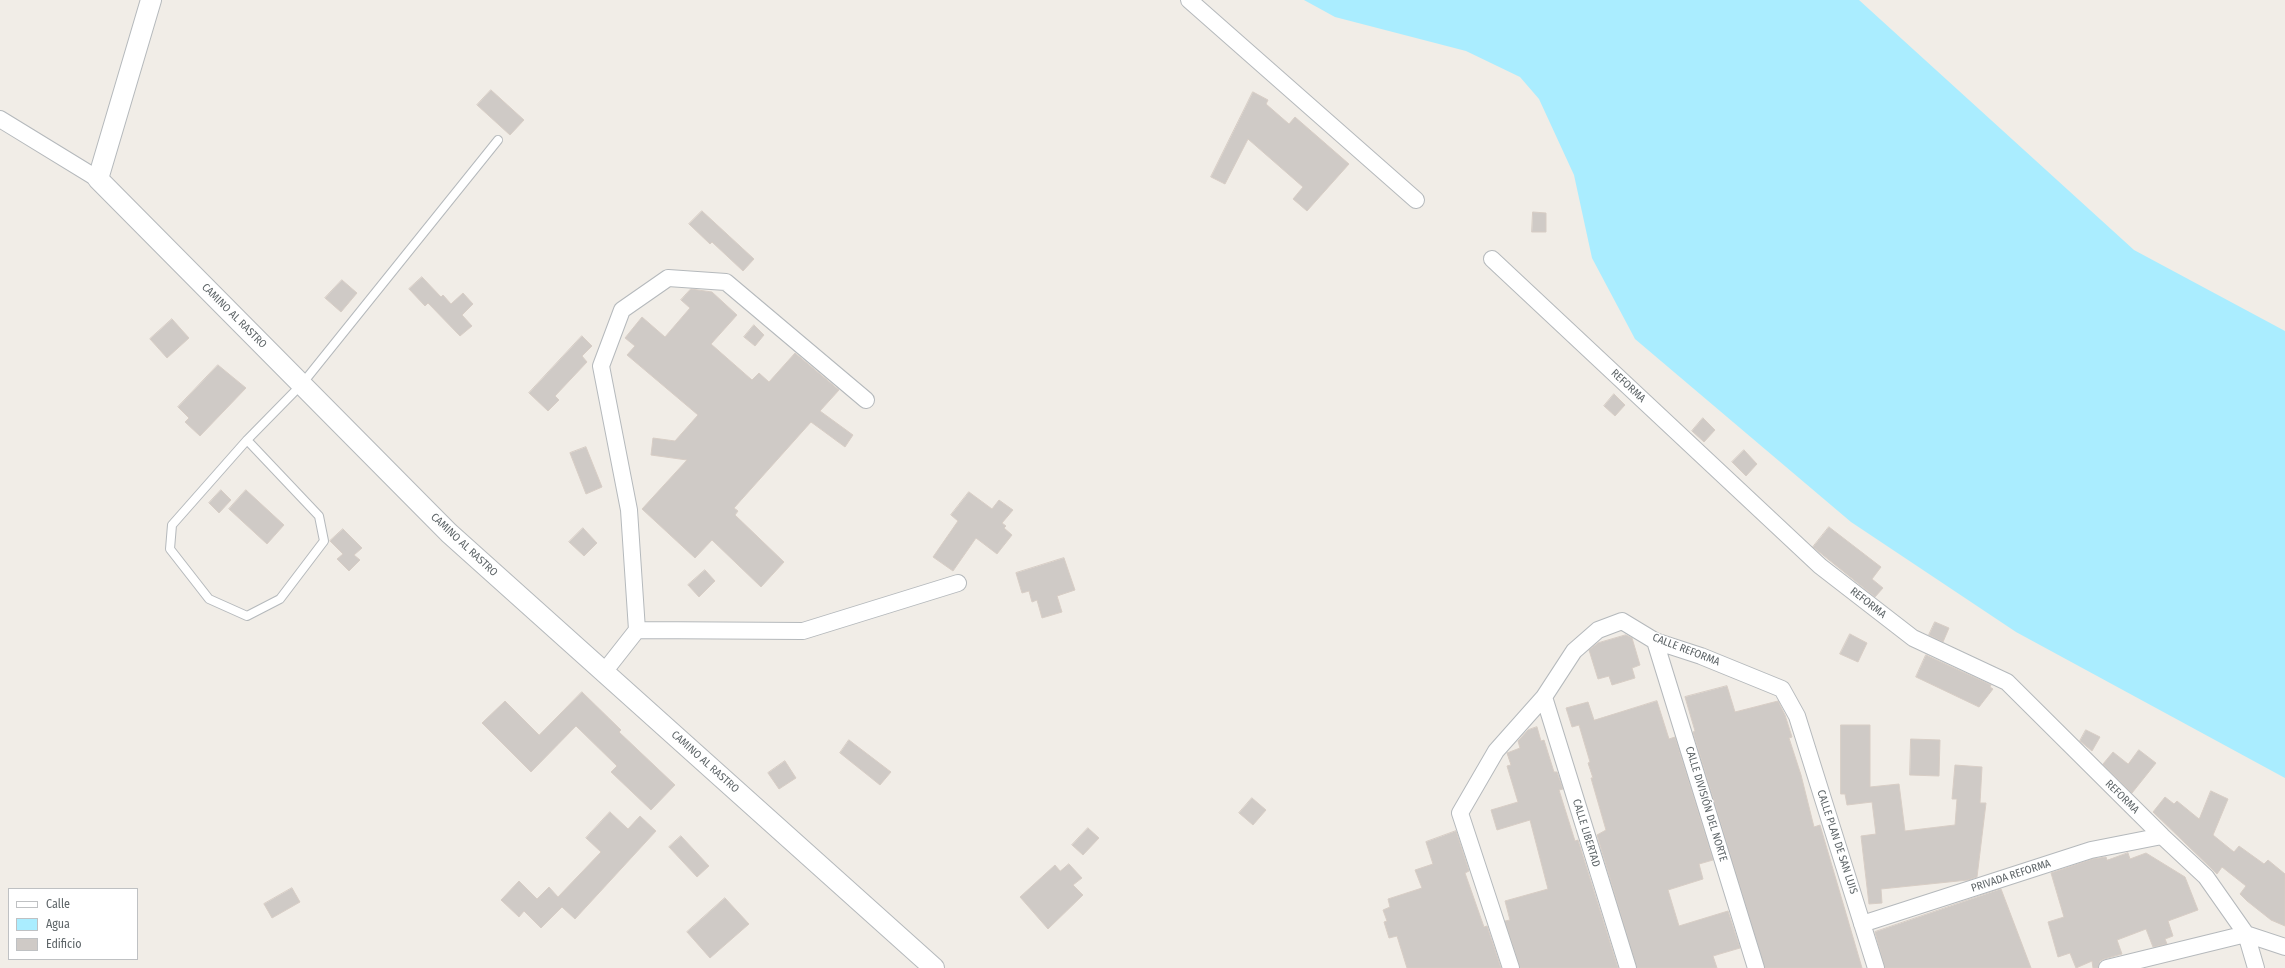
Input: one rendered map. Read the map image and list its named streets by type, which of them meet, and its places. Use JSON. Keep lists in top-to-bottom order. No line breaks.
{"streets":{"street":["CAMINO AL RASTRO","REFORMA","CALLE REFORMA","CALLE DIVISIÓN DEL NORTE","CALLE LIBERTAD","CALLE PLAN DE SAN LUIS","PRIVADA REFORMA"]},"crossings":[["REFORMA","PRIVADA REFORMA"],["CALLE REFORMA","CALLE DIVISIÓN DEL NORTE"],["CALLE REFORMA","CALLE LIBERTAD"],["CALLE REFORMA","CALLE PLAN DE SAN LUIS"],["CALLE PLAN DE SAN LUIS","PRIVADA REFORMA"]],"legend":["Calle","Agua","Edificio"]}
